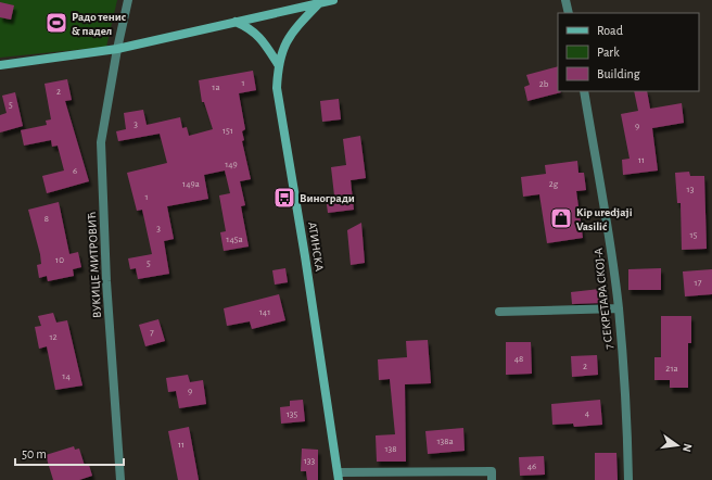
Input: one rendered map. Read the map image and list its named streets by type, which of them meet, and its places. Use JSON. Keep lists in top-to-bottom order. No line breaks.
{"streets":{"street":["АТИНСКА","ВУКИЦЕ МИТРОВИЋ","7 СЕКРЕТАРА СКОЈ-А"]},"places":{"sports":["Радо тенис & падел"],"bus stop":["Виногради"],"shop":["Kip uredjaji Vasilić"]},"house_numbers":["1","2b","1a","2","5","3","9","151","11","149","6","149a","2g","13","1","8","3","15","145a","10","5","17","141","7","12","48","2","21a","14","9","4","135","138a","11","138","133","46"],"legend":["Road","Park","Building"],"scale_bar":"50 m","north":"right"}
